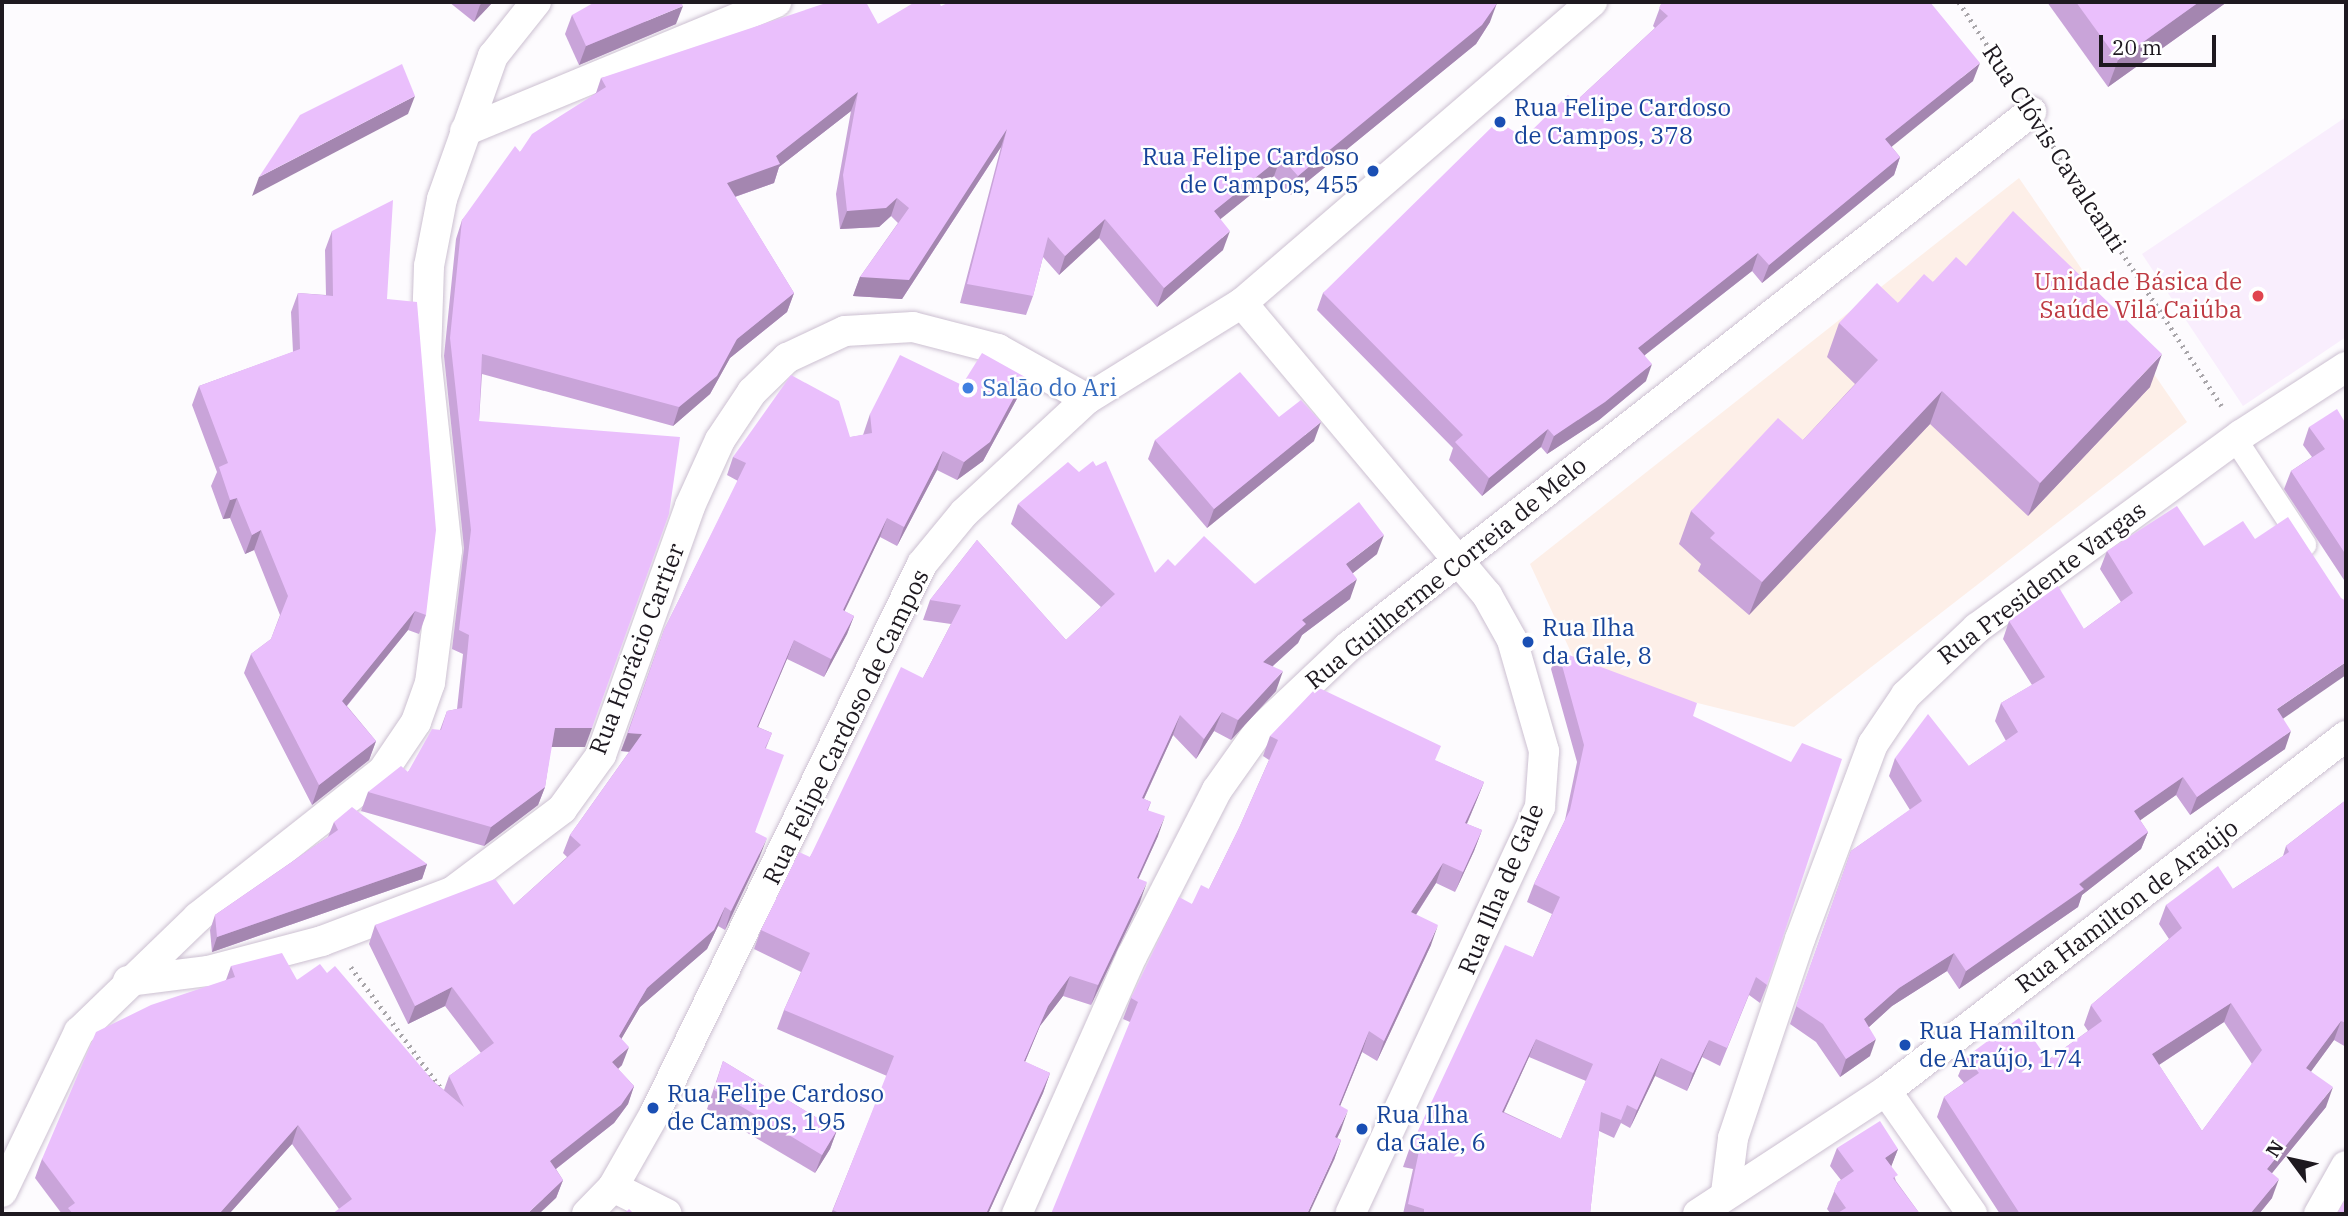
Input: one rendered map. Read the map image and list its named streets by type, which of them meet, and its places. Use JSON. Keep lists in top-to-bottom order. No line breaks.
{"streets":{"street":["Rua Guilherme Correia de Melo","Rua Presidente Vargas","Rua Horácio Cartier","Rua Felipe Cardoso de Campos","Rua Ilha de Gale","Rua Hamilton de Araújo"],"path":["Rua Clóvis Cavalcanti"]},"crossings":[["Rua Clóvis Cavalcanti","Rua Guilherme Correia de Melo"],["Rua Clóvis Cavalcanti","Rua Presidente Vargas"],["Rua Guilherme Correia de Melo","Rua Ilha de Gale"],["Rua Presidente Vargas","Rua Hamilton de Araújo"],["Rua Horácio Cartier","Rua Felipe Cardoso de Campos"],["Rua Felipe Cardoso de Campos","Rua Ilha de Gale"]],"places":["Rua Felipe Cardoso de Campos, 378","Rua Felipe Cardoso de Campos, 455","Unidade Básica de Saúde Vila Caiúba","Salão do Ari","Rua Ilha da Gale, 8","Rua Hamilton de Araújo, 174","Rua Felipe Cardoso de Campos, 195","Rua Ilha da Gale, 6"],"scale_bar":"20 m","north":"top left"}
